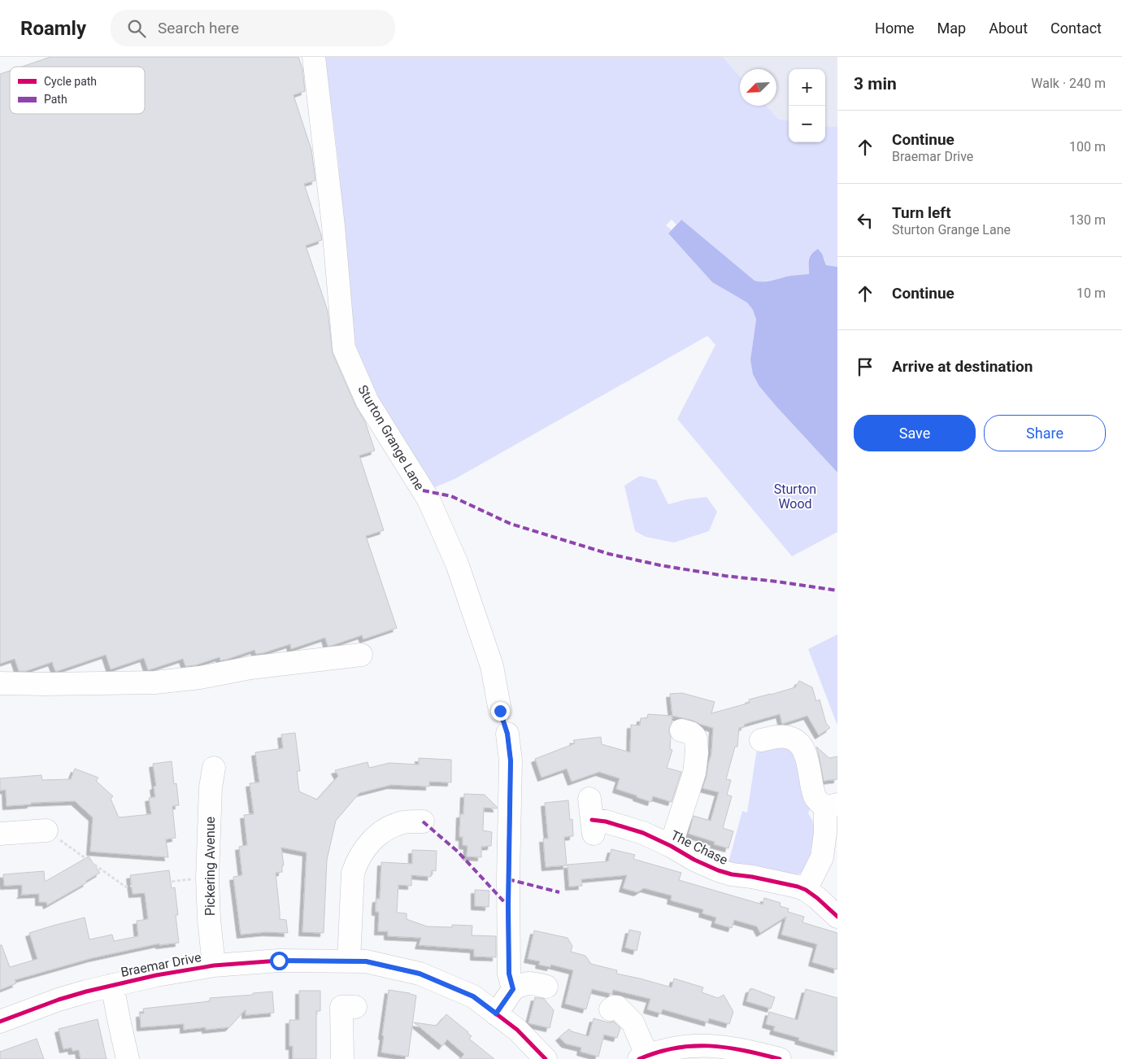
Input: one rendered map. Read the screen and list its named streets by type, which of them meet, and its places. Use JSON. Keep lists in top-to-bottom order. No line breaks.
{"streets":{"street":["Sturton Grange Lane","The Chase","Pickering Avenue","Braemar Drive"]},"crossings":[["Pickering Avenue","Braemar Drive"]],"parks":["Sturton Wood"],"legend":["Cycle path","Path"],"north":"bottom left","page":{"header":"Roamly","search":"Search here","nav":["Home","Map","About","Contact"],"heading":["3 min","Walk · 240 m"],"map_buttons":["+","−"],"list":[["Continue","Braemar Drive","100 m"],["Turn left","Sturton Grange Lane","130 m"],["Continue","10 m"],"Arrive at destination"],"buttons":["Save","Share"]}}
